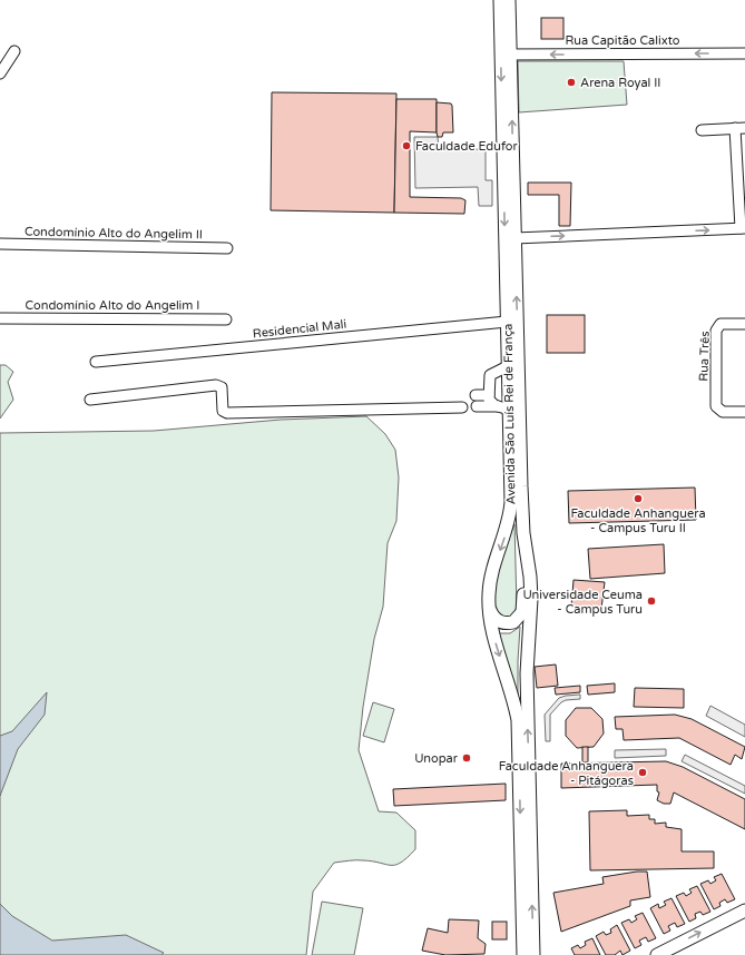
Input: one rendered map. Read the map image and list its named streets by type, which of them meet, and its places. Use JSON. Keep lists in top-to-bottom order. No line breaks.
{"streets":{"main road":["Avenida São Luís Rei de França"],"street":["Rua Capitão Calixto","Condomínio Alto do Angelim II","Condomínio Alto do Angelim I","Residencial Mali","Rua Três"]},"crossings":[["Rua Capitão Calixto","Avenida São Luís Rei de França"],["Residencial Mali","Avenida São Luís Rei de França"]],"one_way":["Rua Capitão Calixto"],"places":["Arena Royal II","Faculdade Edufor","Faculdade Anhanguera - Campus Turu II","Universidade Ceuma - Campus Turu","Unopar","Faculdade Anhanguera - Pitágoras"]}
